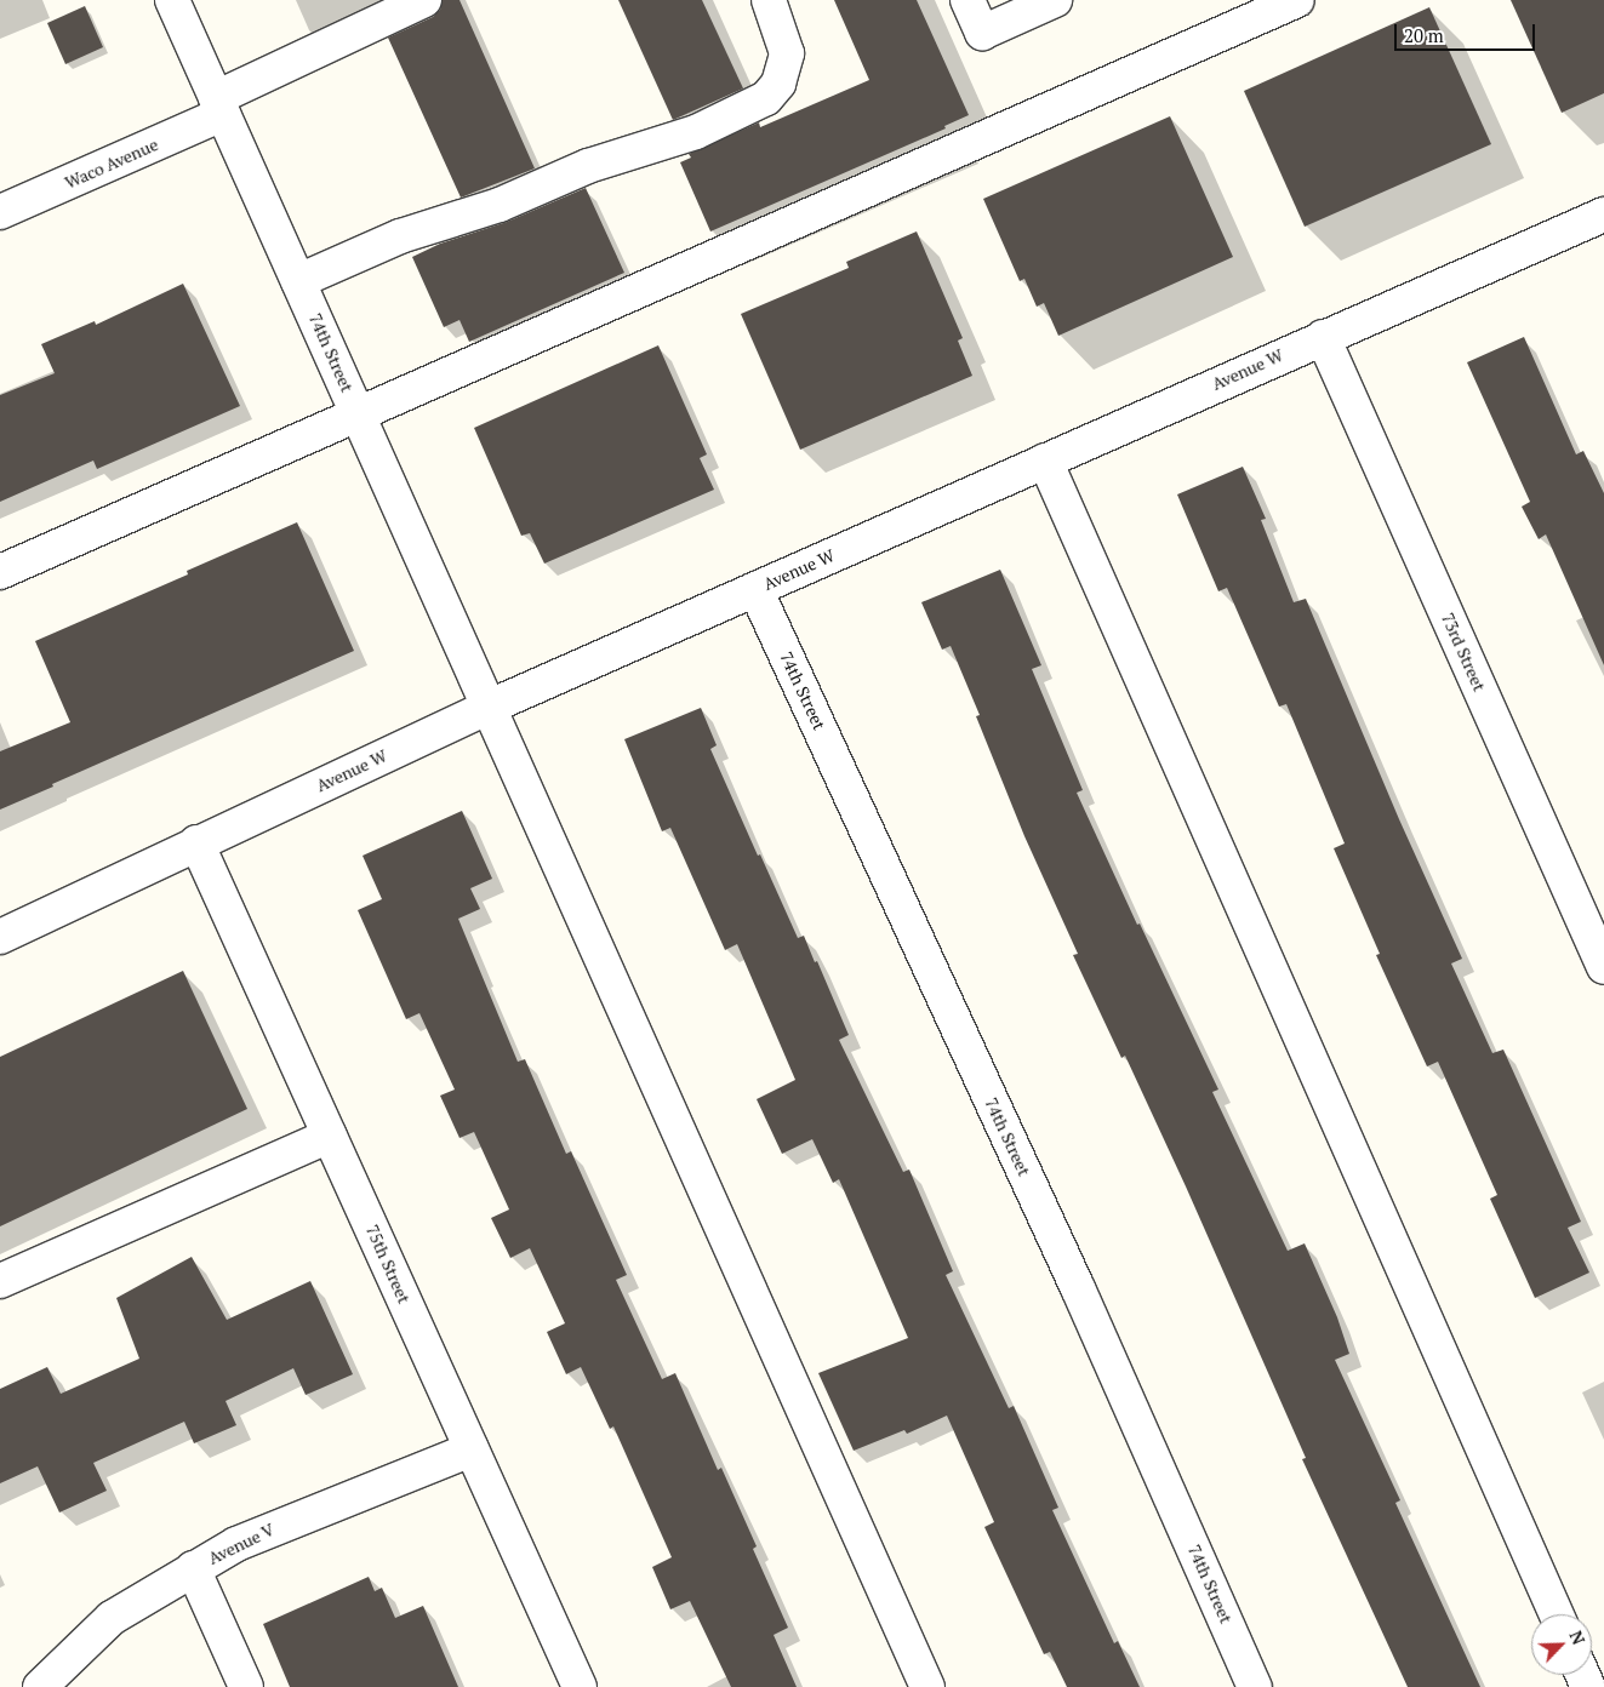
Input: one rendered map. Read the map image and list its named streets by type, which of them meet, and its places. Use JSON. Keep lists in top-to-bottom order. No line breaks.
{"streets":{"street":["Waco Avenue","74th Street","Avenue W","73rd Street","75th Street","Avenue V"]},"crossings":[["Waco Avenue","74th Street"],["74th Street","Avenue W"],["Avenue W","73rd Street"],["Avenue W","75th Street"],["75th Street","Avenue V"]],"scale_bar":"20 m","north":"top right"}
